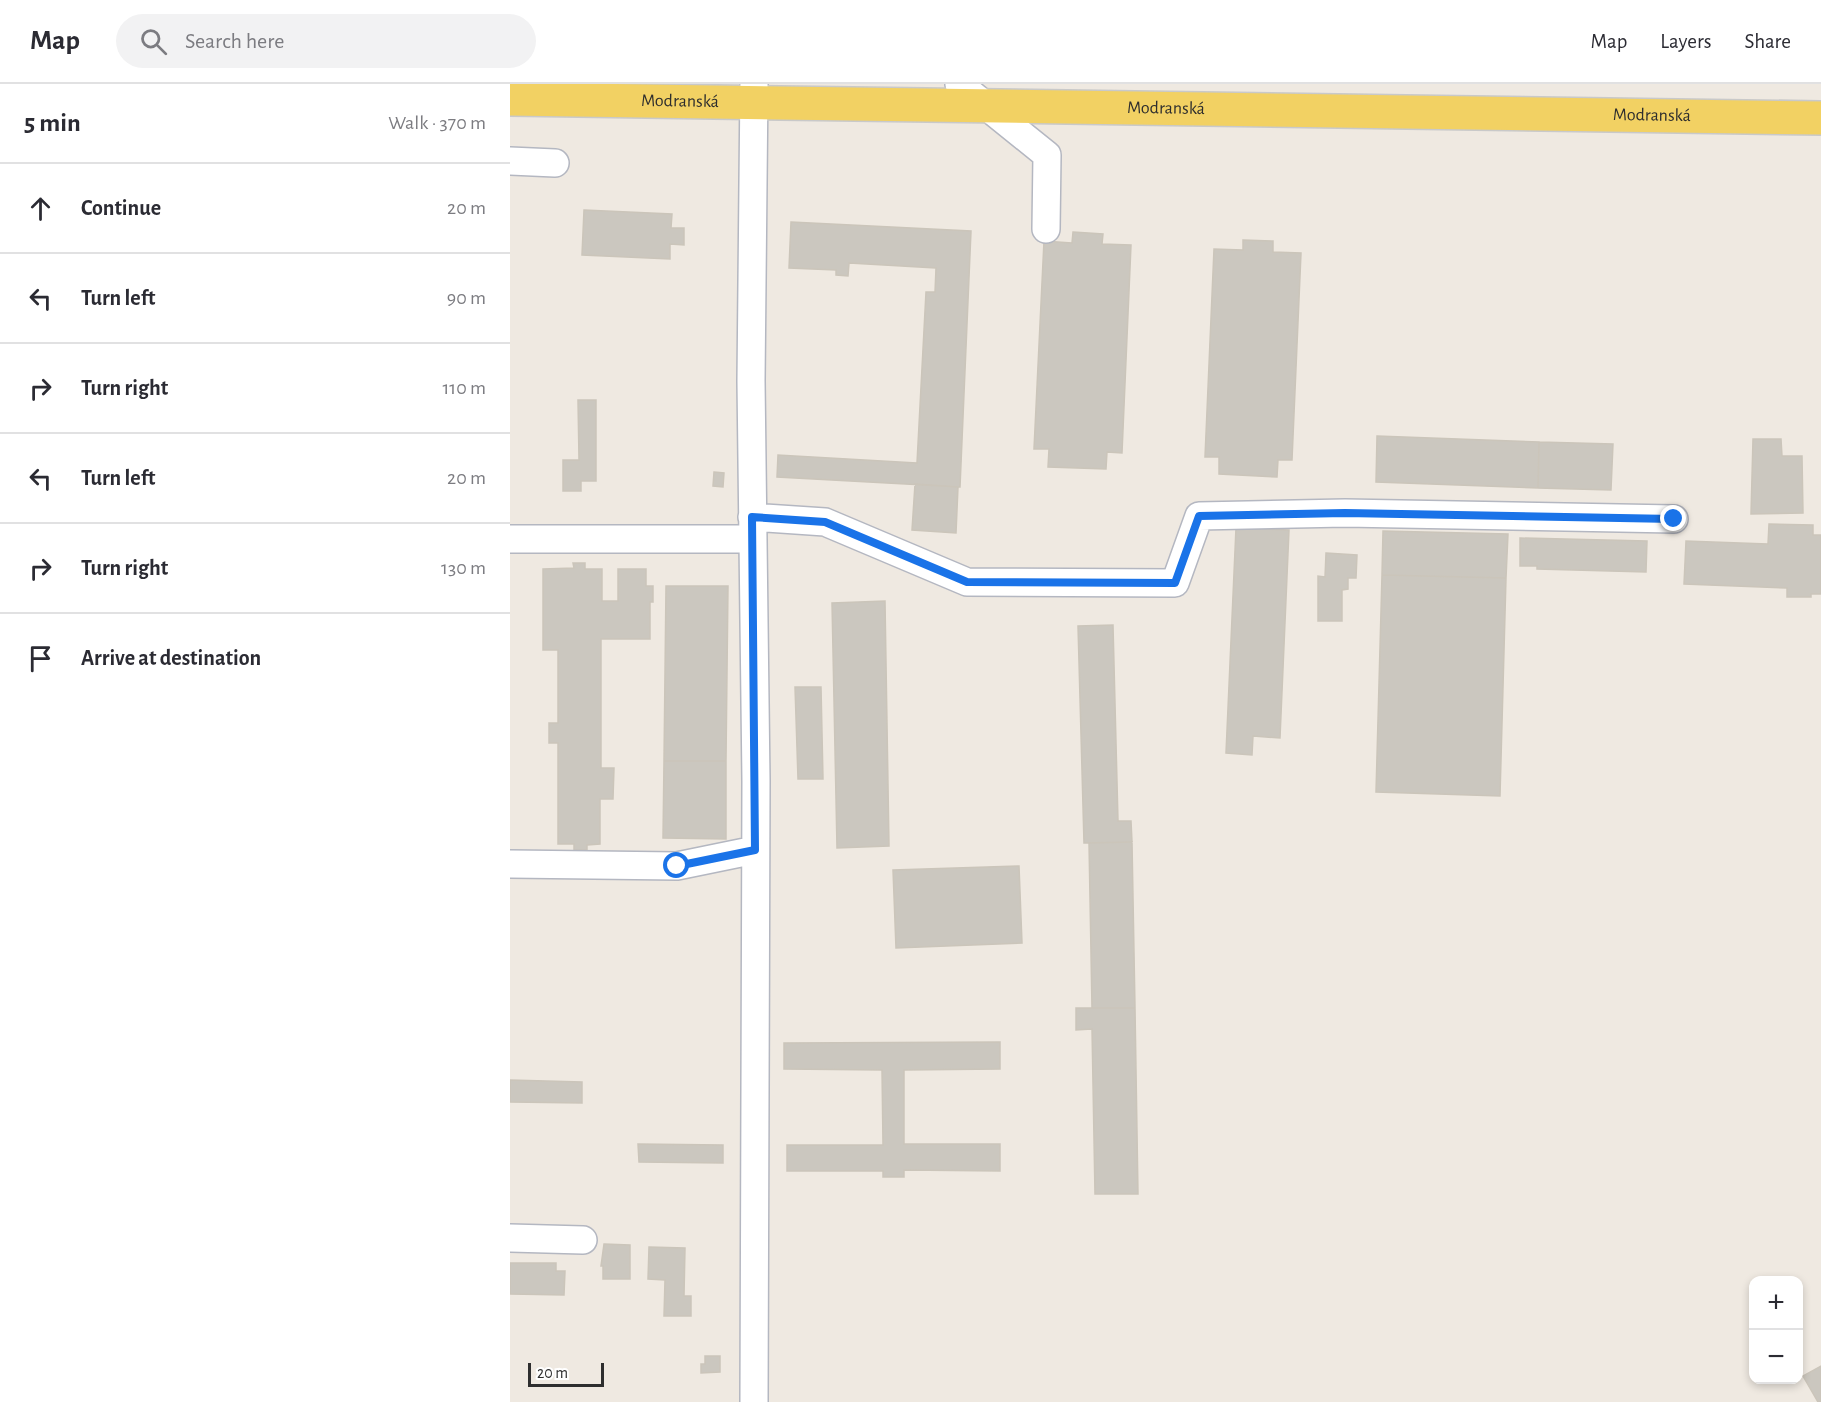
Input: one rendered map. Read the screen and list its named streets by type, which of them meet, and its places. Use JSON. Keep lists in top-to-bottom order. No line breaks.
{"streets":{"main road":["Modranská"]},"scale_bar":"20 m","page":{"header":"Map","search":"Search here","nav":["Map","Layers","Share"],"heading":["5 min","Walk · 370 m"],"list":[["Continue","20 m"],["Turn left","90 m"],["Turn right","110 m"],["Turn left","20 m"],["Turn right","130 m"],"Arrive at destination"],"map_buttons":["+","−"],"scale":"20 m"}}
